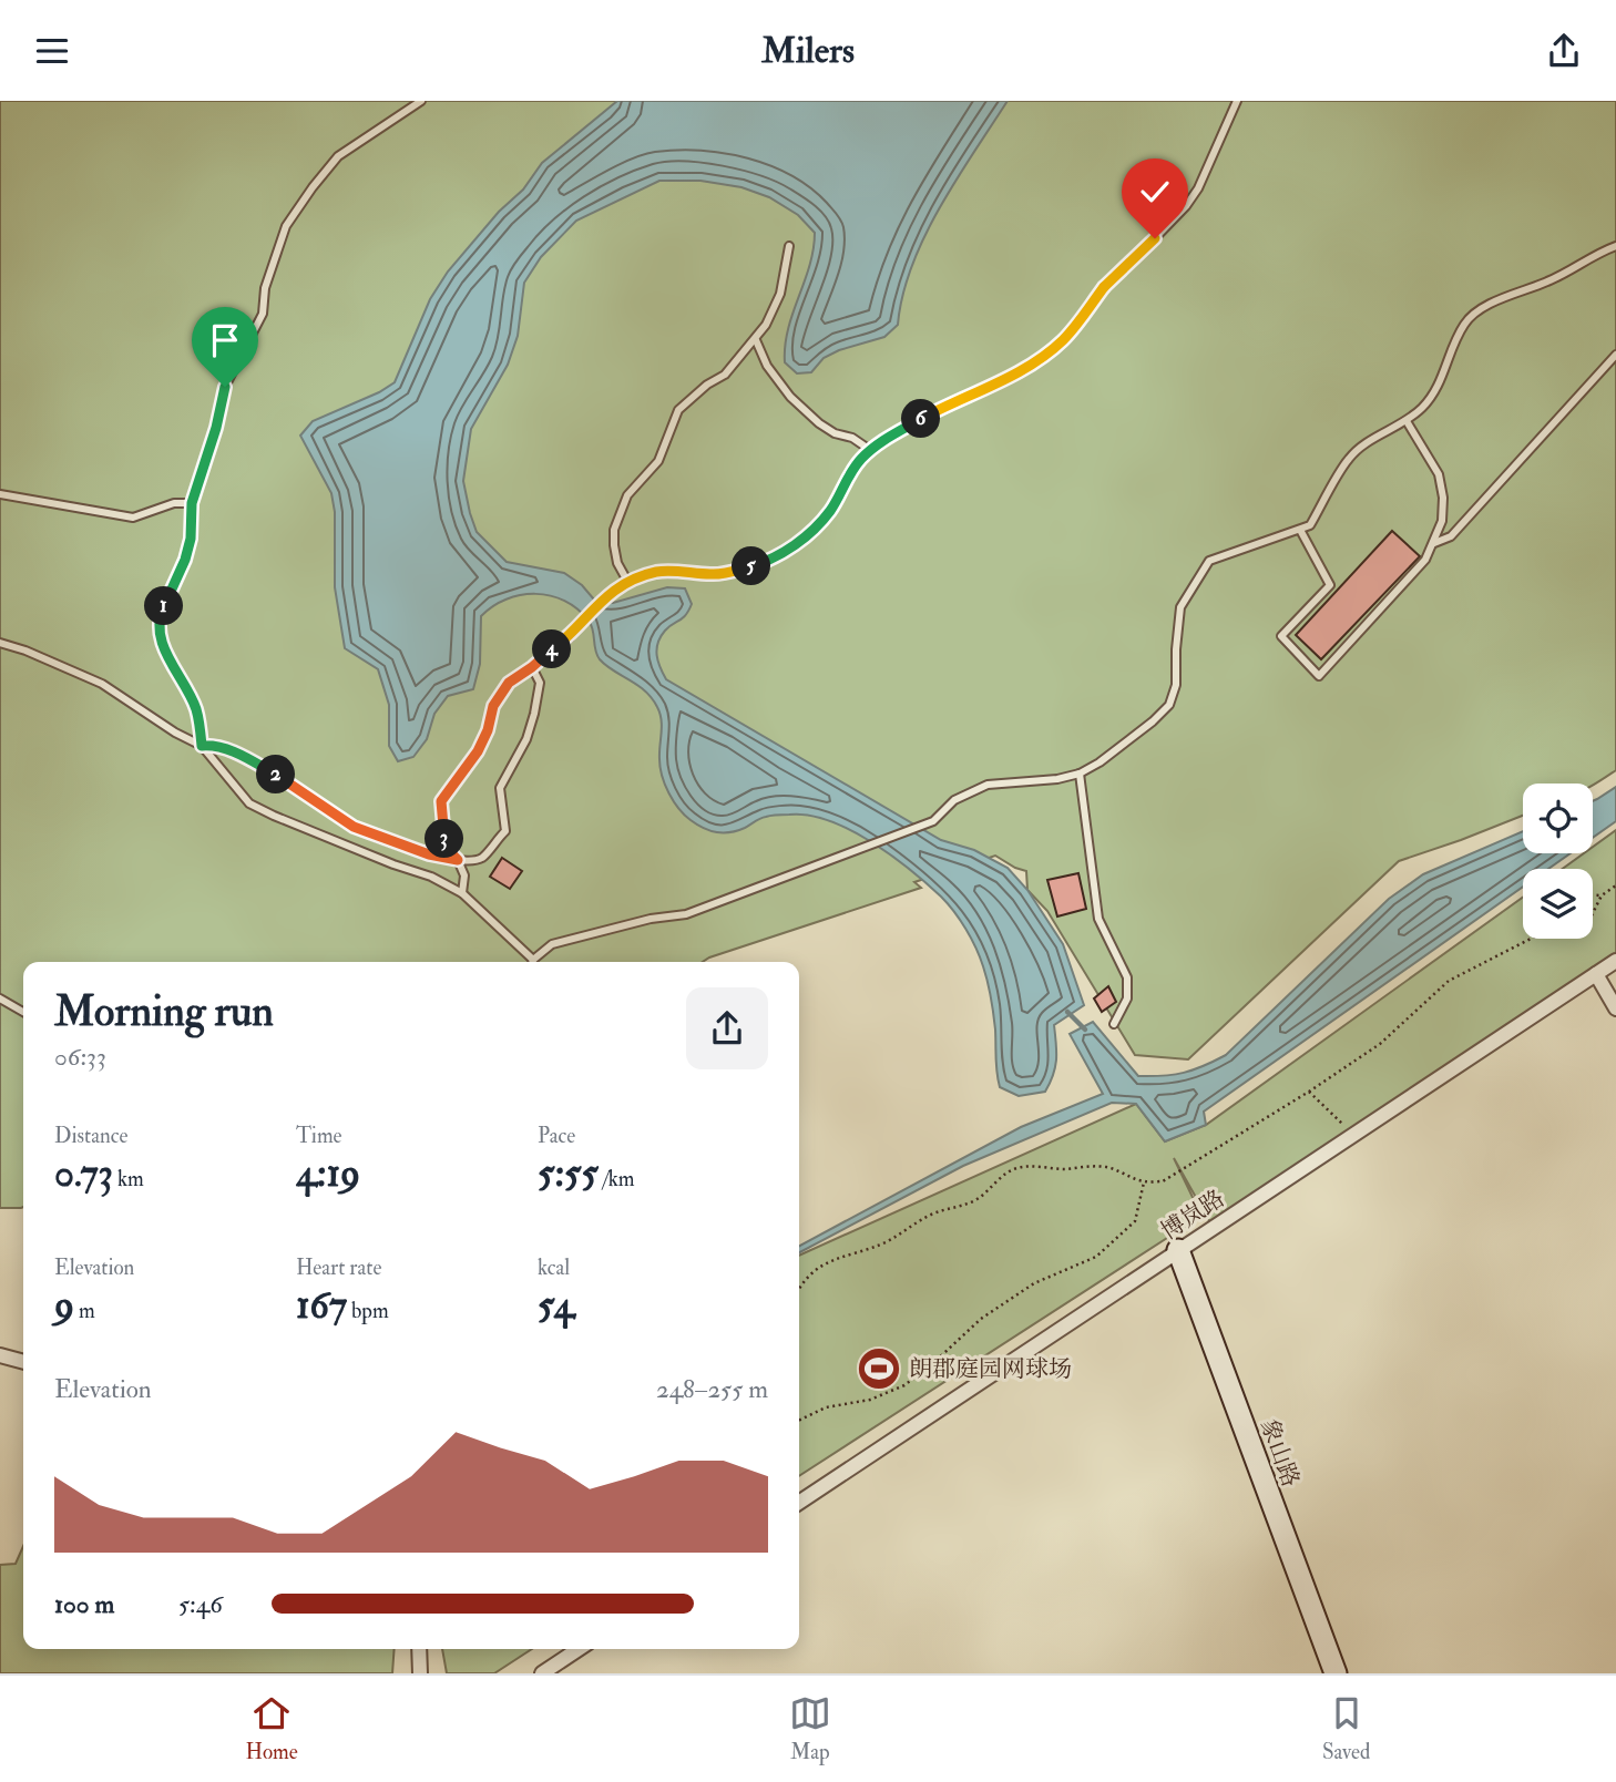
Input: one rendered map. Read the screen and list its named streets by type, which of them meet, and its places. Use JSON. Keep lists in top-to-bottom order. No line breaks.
{"streets":{"main road":["象山路"],"street":["博岚路"]},"crossings":[["博岚路","象山路"]],"places":{"sports":["朗郡庭园网球场"]},"page":{"header":"Milers","pins":["6","5","1","4","2","3"],"heading":["Morning run","06:33"],"stats":[["Distance","0.73 km"],["Time","4:19"],["Pace","5:55 /km"],["Elevation","9 m"],["Heart rate","167 bpm"],["kcal","54"]],"chart":["Elevation","248–255 m"],"list":[{"name":"100 m","note":"5:46"}],"tabs":["Home","Map","Saved"]}}
